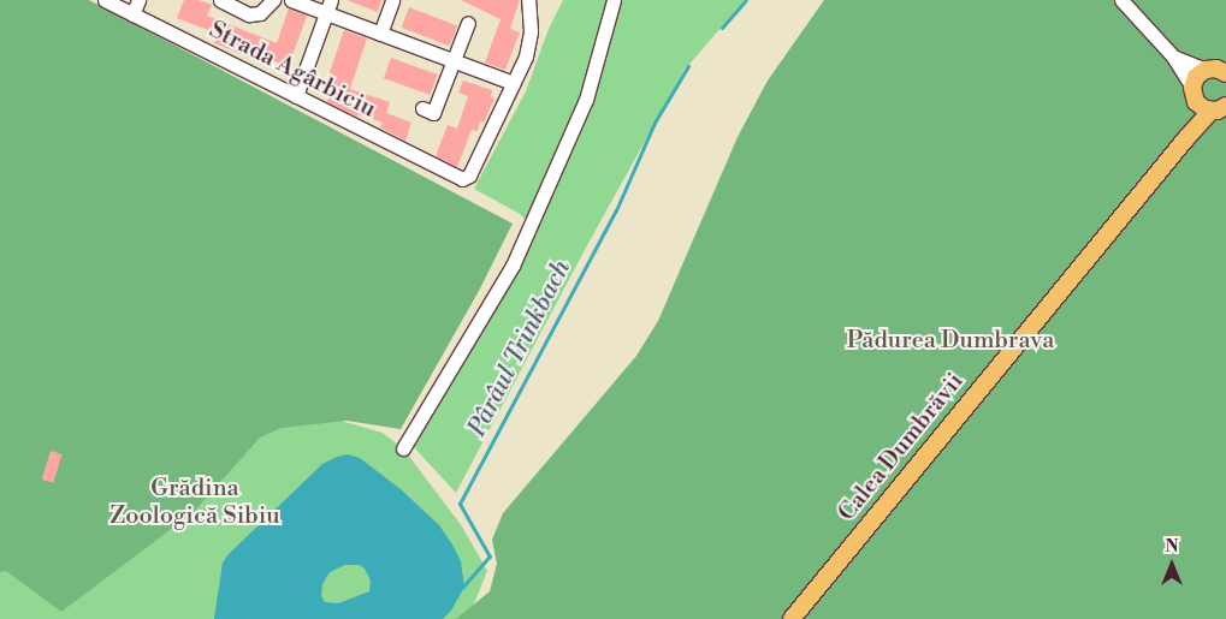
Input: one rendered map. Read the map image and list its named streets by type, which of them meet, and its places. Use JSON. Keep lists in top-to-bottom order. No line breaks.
{"streets":{"main road":["Calea Dumbrăvii"],"street":["Strada Agârbiciu"]},"water":["Pârâul Trinkbach"],"parks":["Pădurea Dumbrava","Grădina Zoologică Sibiu"],"north":"top"}
